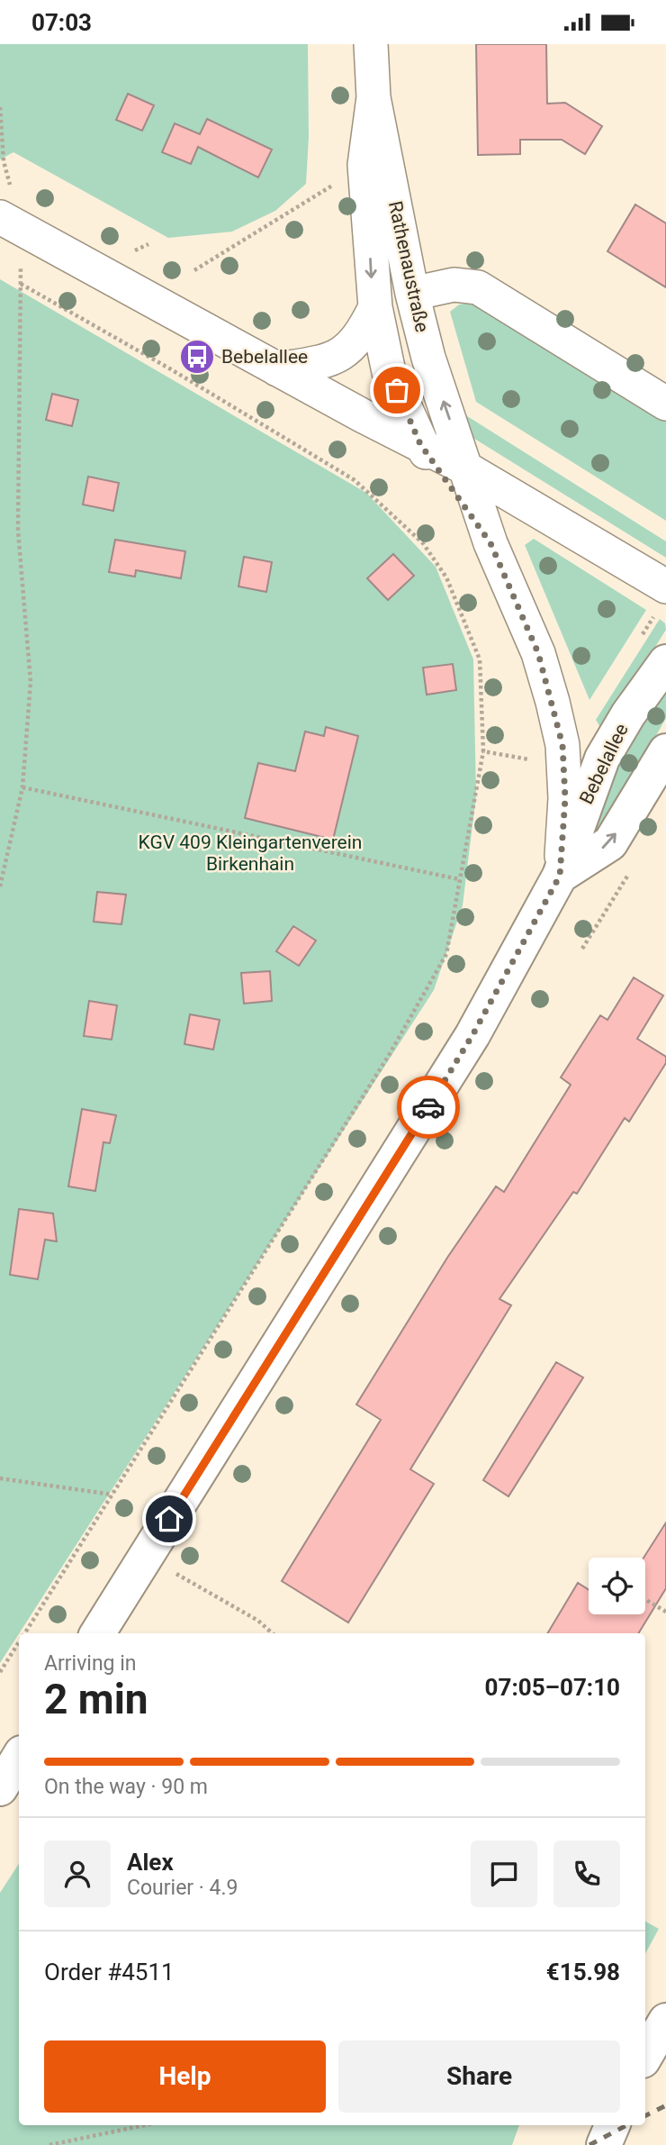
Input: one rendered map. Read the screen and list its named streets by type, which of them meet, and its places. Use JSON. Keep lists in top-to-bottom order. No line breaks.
{"streets":{"street":["Rathenaustraße","Bebelallee"]},"parks":["KGV 409 Kleingartenverein Birkenhain"],"places":{"bus stop":["Bebelallee"]},"page":{"status":"07:03","heading":["2 min","Arriving in","07:05–07:10"],"panel":["Alex","Courier · 4.9","Order #4511","€15.98"],"bar":"On the way · 90 m","buttons":["Help","Share"]}}
